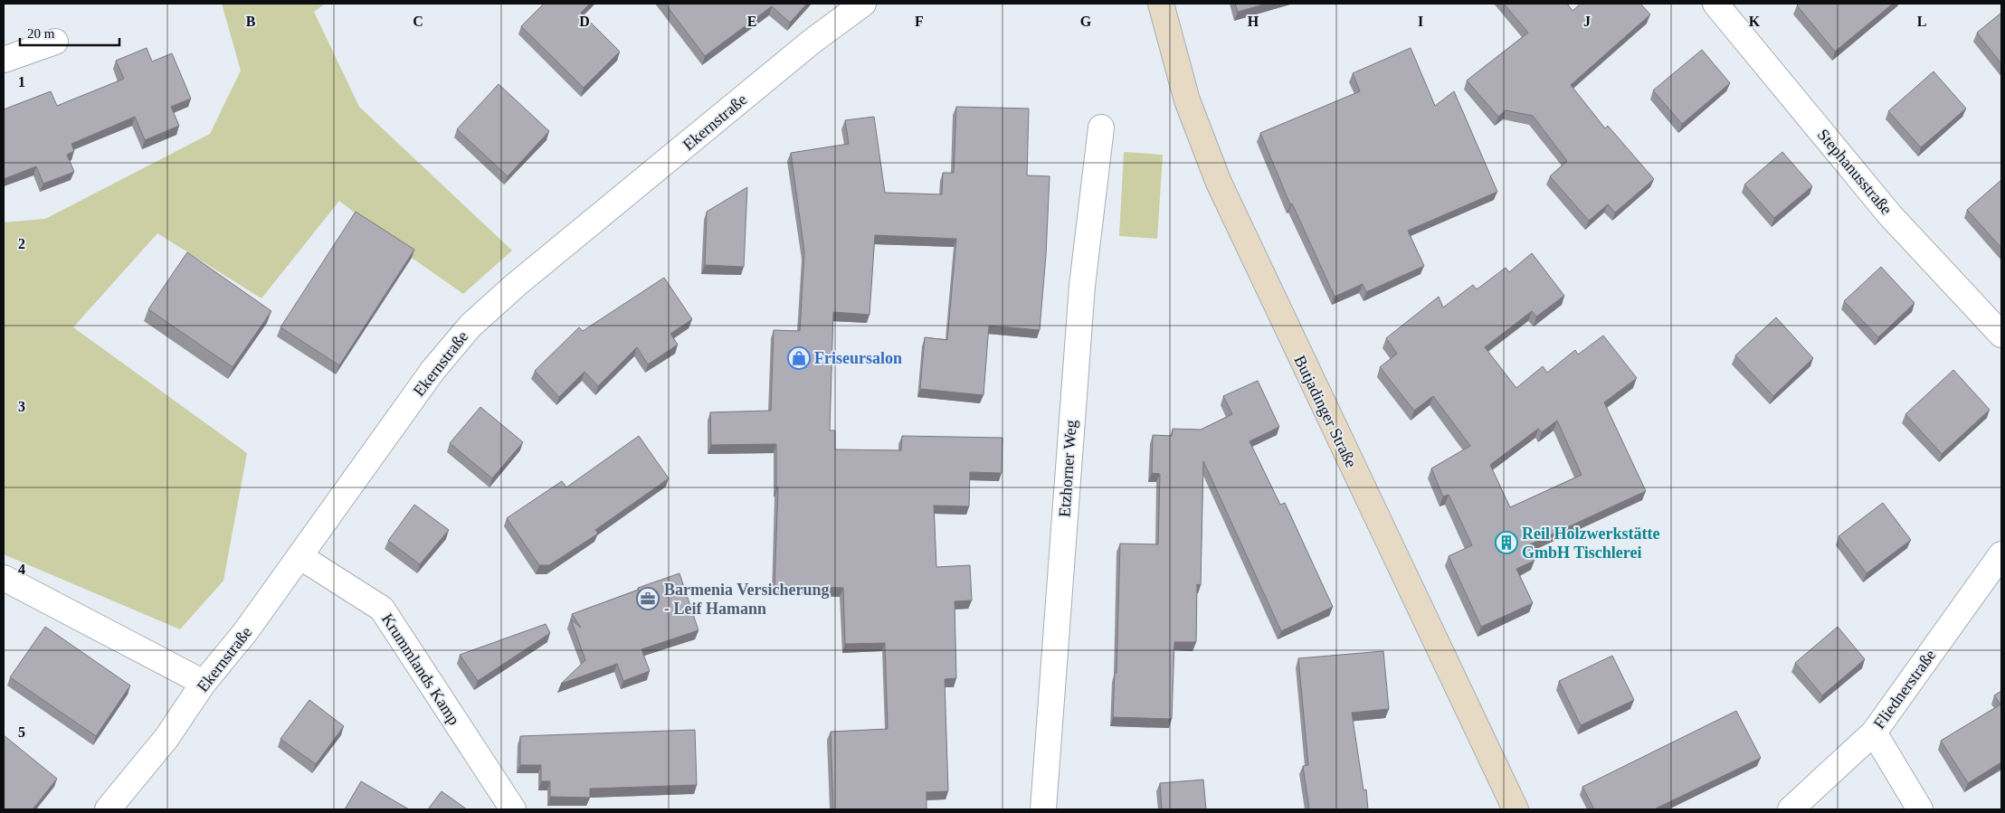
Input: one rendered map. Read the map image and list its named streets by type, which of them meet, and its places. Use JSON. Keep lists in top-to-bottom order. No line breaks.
{"streets":{"street":["Ekernstraße","Stephanusstraße","Butjadinger Straße","Etzhorner Weg","Krummlands Kamp","Fliednerstraße"]},"crossings":[["Ekernstraße","Krummlands Kamp"]],"places":{"shop":["Friseursalon"],"building":["Reil Holzwerkstätte GmbH Tischlerei"],"office":["Barmenia Versicherung - Leif Hamann"]},"scale_bar":"20 m","grid":{"columns":["B","C","D","E","F","G","H","I","J","K","L"],"rows":["1","2","3","4","5"]}}
